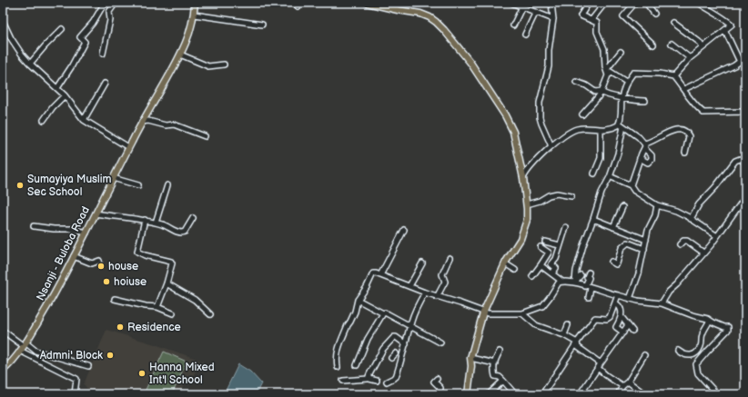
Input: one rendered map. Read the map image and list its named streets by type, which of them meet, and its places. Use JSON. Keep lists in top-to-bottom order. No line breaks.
{"streets":{"main road":["Nsanji - Buloba Road"]},"places":["Sumayiya Muslim Sec School","house","hoiuse","Residence","Admni' Block","Hanna Mixed Int'l School"]}
